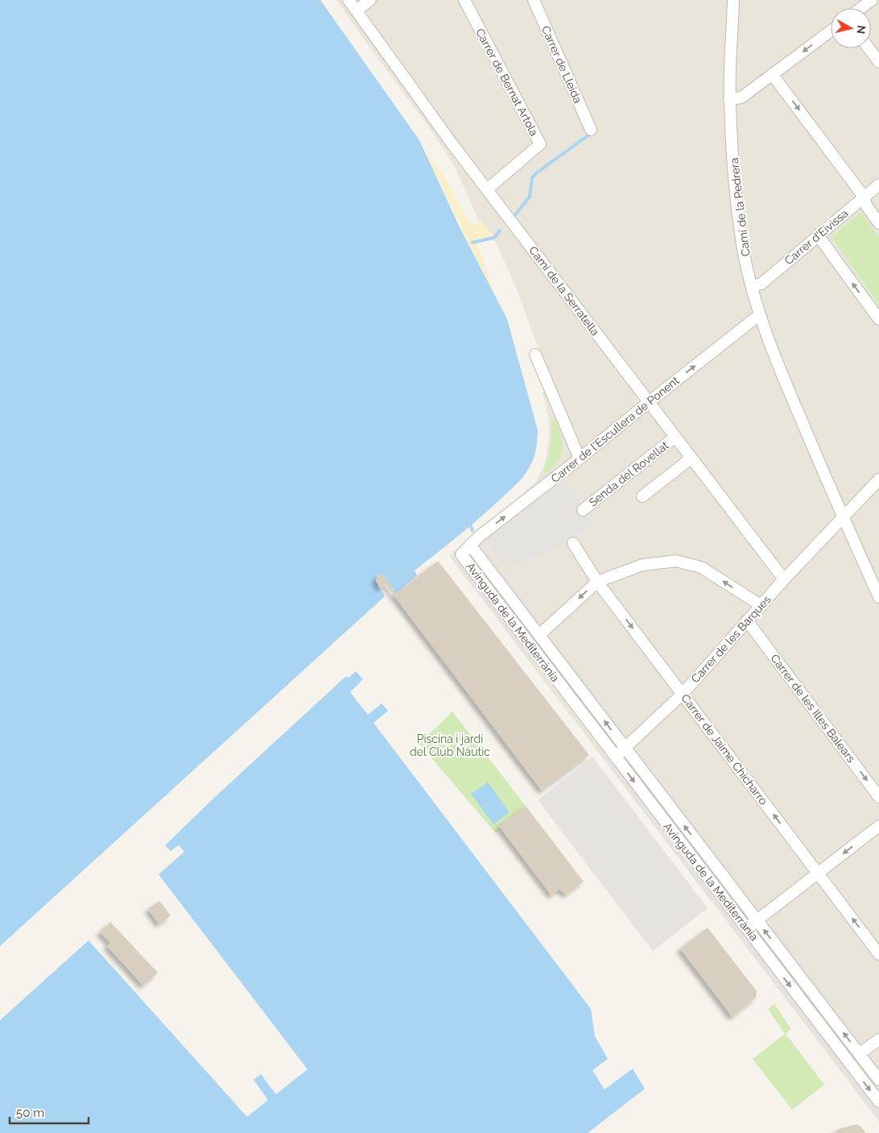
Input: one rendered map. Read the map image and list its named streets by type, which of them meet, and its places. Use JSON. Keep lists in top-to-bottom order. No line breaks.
{"streets":{"street":["Carrer de Lleida","Carrer de Bernat Artola","Camí de la Pedrera","Carrer d'Eivissa","Camí de la Serratella","Carrer de l'Escullera de Ponent","Senda del Rovellat","Avinguda de la Mediterrània","Carrer de les Barques","Carrer de les Illes Balears","Carrer de Jaime Chicharro"]},"crossings":[["Carrer de Bernat Artola","Camí de la Serratella"],["Camí de la Pedrera","Carrer d'Eivissa"],["Camí de la Pedrera","Carrer de l'Escullera de Ponent"],["Camí de la Pedrera","Carrer de les Barques"],["Camí de la Serratella","Carrer de l'Escullera de Ponent"],["Camí de la Serratella","Senda del Rovellat"],["Camí de la Serratella","Carrer de les Barques"],["Carrer de l'Escullera de Ponent","Avinguda de la Mediterrània"],["Avinguda de la Mediterrània","Carrer de les Barques"],["Carrer de les Barques","Carrer de les Illes Balears"],["Carrer de les Barques","Carrer de Jaime Chicharro"]],"one_way":["Carrer de l'Escullera de Ponent","Carrer de les Illes Balears"],"parks":["Piscina i jardí del Club Nàutic"],"scale_bar":"50 m","north":"right"}
